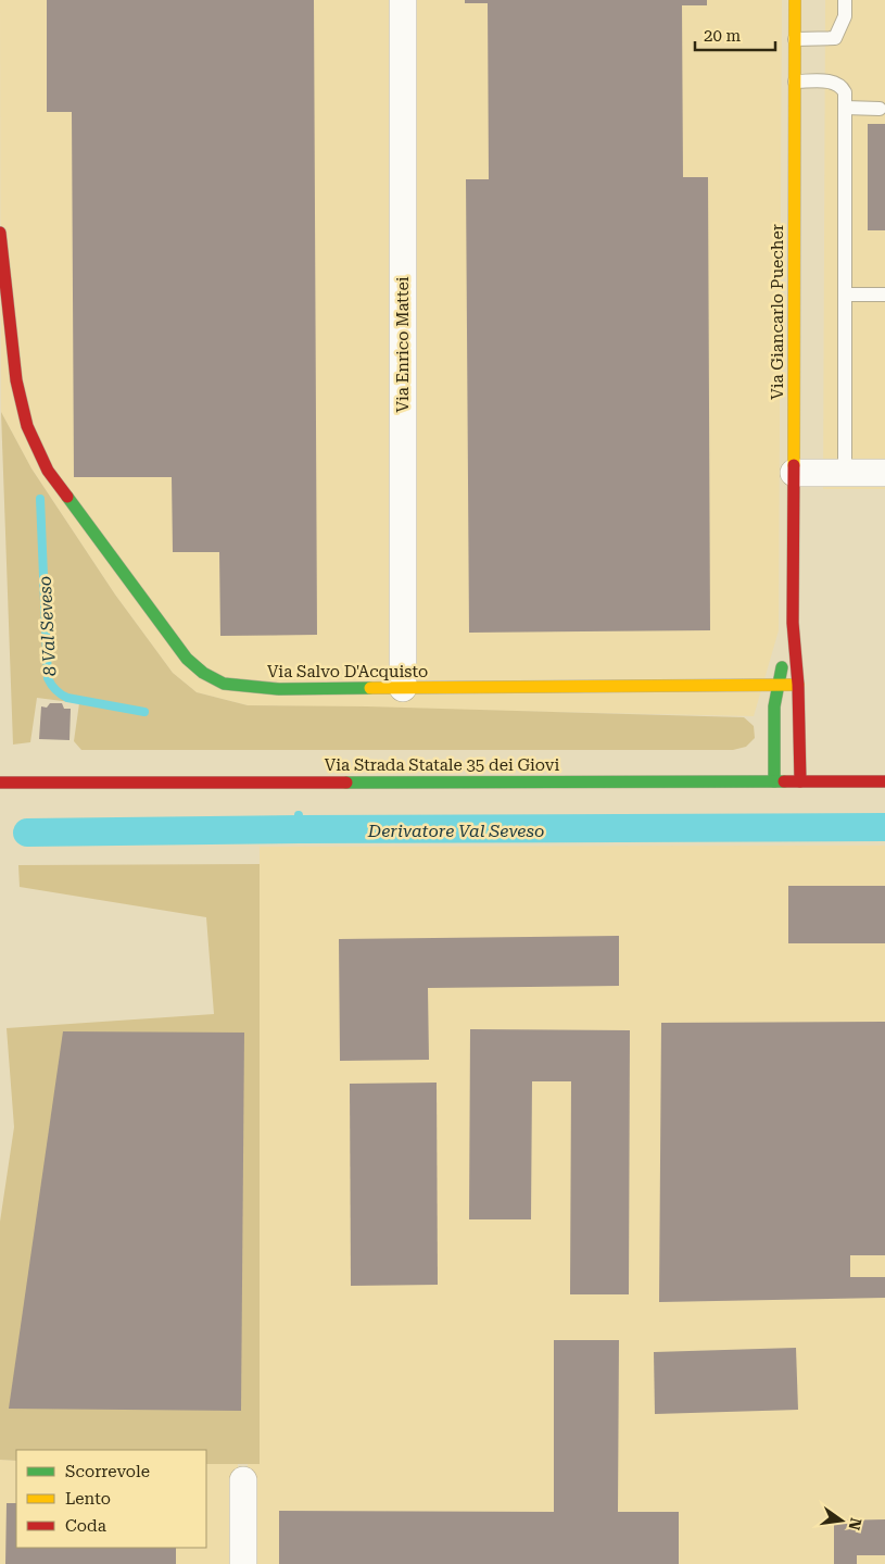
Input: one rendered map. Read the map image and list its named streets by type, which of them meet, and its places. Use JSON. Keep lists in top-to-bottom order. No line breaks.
{"streets":{"street":["Via Giancarlo Puecher","Via Enrico Mattei","Via Salvo D'Acquisto","Via Strada Statale 35 dei Giovi"]},"crossings":[["Via Giancarlo Puecher","Via Salvo D'Acquisto"],["Via Giancarlo Puecher","Via Strada Statale 35 dei Giovi"],["Via Enrico Mattei","Via Salvo D'Acquisto"]],"water":["8 Val Seveso","Derivatore Val Seveso"],"legend":["Scorrevole","Lento","Coda"],"scale_bar":"20 m","north":"right"}
